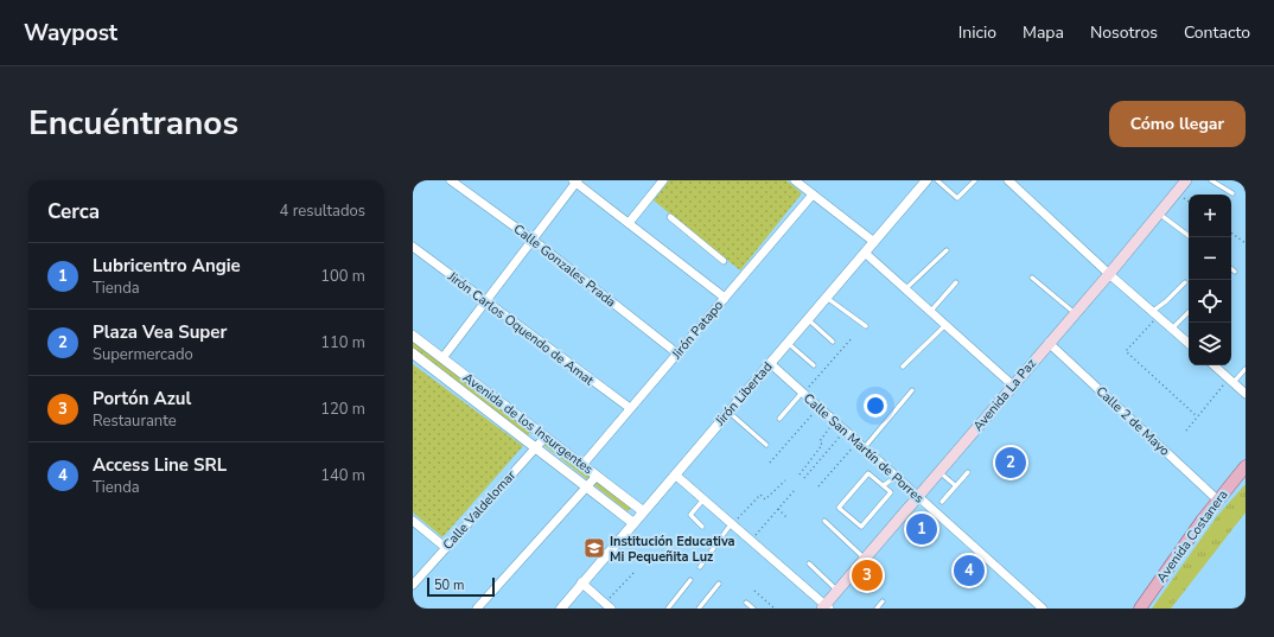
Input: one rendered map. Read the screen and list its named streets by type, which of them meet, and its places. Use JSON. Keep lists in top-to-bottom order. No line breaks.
{"streets":{"main road":["Avenida La Paz","Avenida Costanera"],"street":["Calle Gonzales Prada","Jirón Carlos Oquendo de Amat","Jirón Patapo","Jirón Libertad","Calle 2 de Mayo","Avenida de los Insurgentes","Calle San Martín de Porres","Calle Valdelomar"]},"crossings":[["Calle Gonzales Prada","Jirón Patapo"],["Jirón Carlos Oquendo de Amat","Jirón Patapo"],["Jirón Patapo","Avenida de los Insurgentes"],["Jirón Libertad","Avenida de los Insurgentes"],["Jirón Libertad","Calle San Martín de Porres"],["Avenida La Paz","Calle 2 de Mayo"],["Avenida La Paz","Calle San Martín de Porres"],["Calle 2 de Mayo","Avenida Costanera"],["Avenida de los Insurgentes","Calle Valdelomar"]],"places":{"school or university":["Institución Educativa Mi Pequeñita Luz"]},"scale_bar":"50 m","page":{"header":"Waypost","nav":["Inicio","Mapa","Nosotros","Contacto"],"title":"Encuéntranos","buttons":"Cómo llegar","heading":["Cerca","4 resultados"],"map_buttons":["+","−"],"list":[{"mark":"1","name":"Lubricentro Angie","note":"Tienda","value":"100 m"},{"mark":"2","name":"Plaza Vea Super","note":"Supermercado","value":"110 m"},{"mark":"3","name":"Portón Azul","note":"Restaurante","value":"120 m"},{"mark":"4","name":"Access Line SRL","note":"Tienda","value":"140 m"}],"pins":["2","1","4","3"],"scale":"50 m"}}
